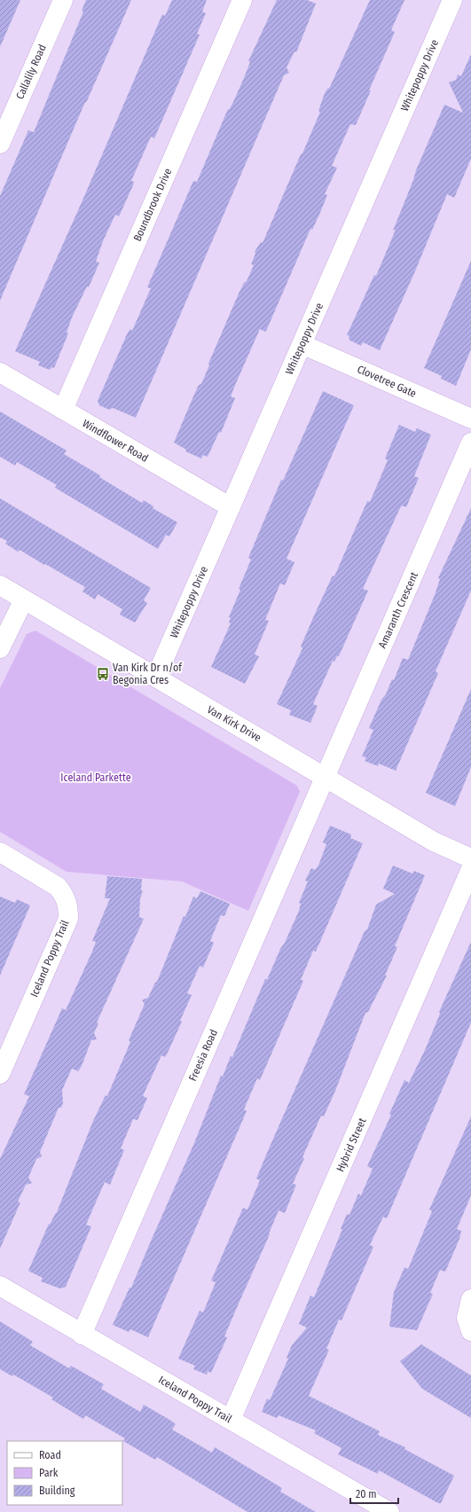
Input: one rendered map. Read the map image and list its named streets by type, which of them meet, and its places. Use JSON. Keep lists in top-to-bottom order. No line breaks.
{"streets":{"street":["Callalily Road","Whitepoppy Drive","Boundbrook Drive","Clovetree Gate","Windflower Road","Amaranth Crescent","Van Kirk Drive","Iceland Poppy Trail","Freesia Road","Hybrid Street"]},"crossings":[["Whitepoppy Drive","Clovetree Gate"],["Whitepoppy Drive","Windflower Road"],["Whitepoppy Drive","Van Kirk Drive"],["Boundbrook Drive","Windflower Road"],["Amaranth Crescent","Van Kirk Drive"],["Amaranth Crescent","Freesia Road"],["Van Kirk Drive","Freesia Road"],["Iceland Poppy Trail","Freesia Road"],["Iceland Poppy Trail","Hybrid Street"]],"parks":["Iceland Parkette"],"places":{"bus stop":["Van Kirk Dr n/of Begonia Cres"]},"legend":["Road","Park","Building"],"scale_bar":"20 m"}
